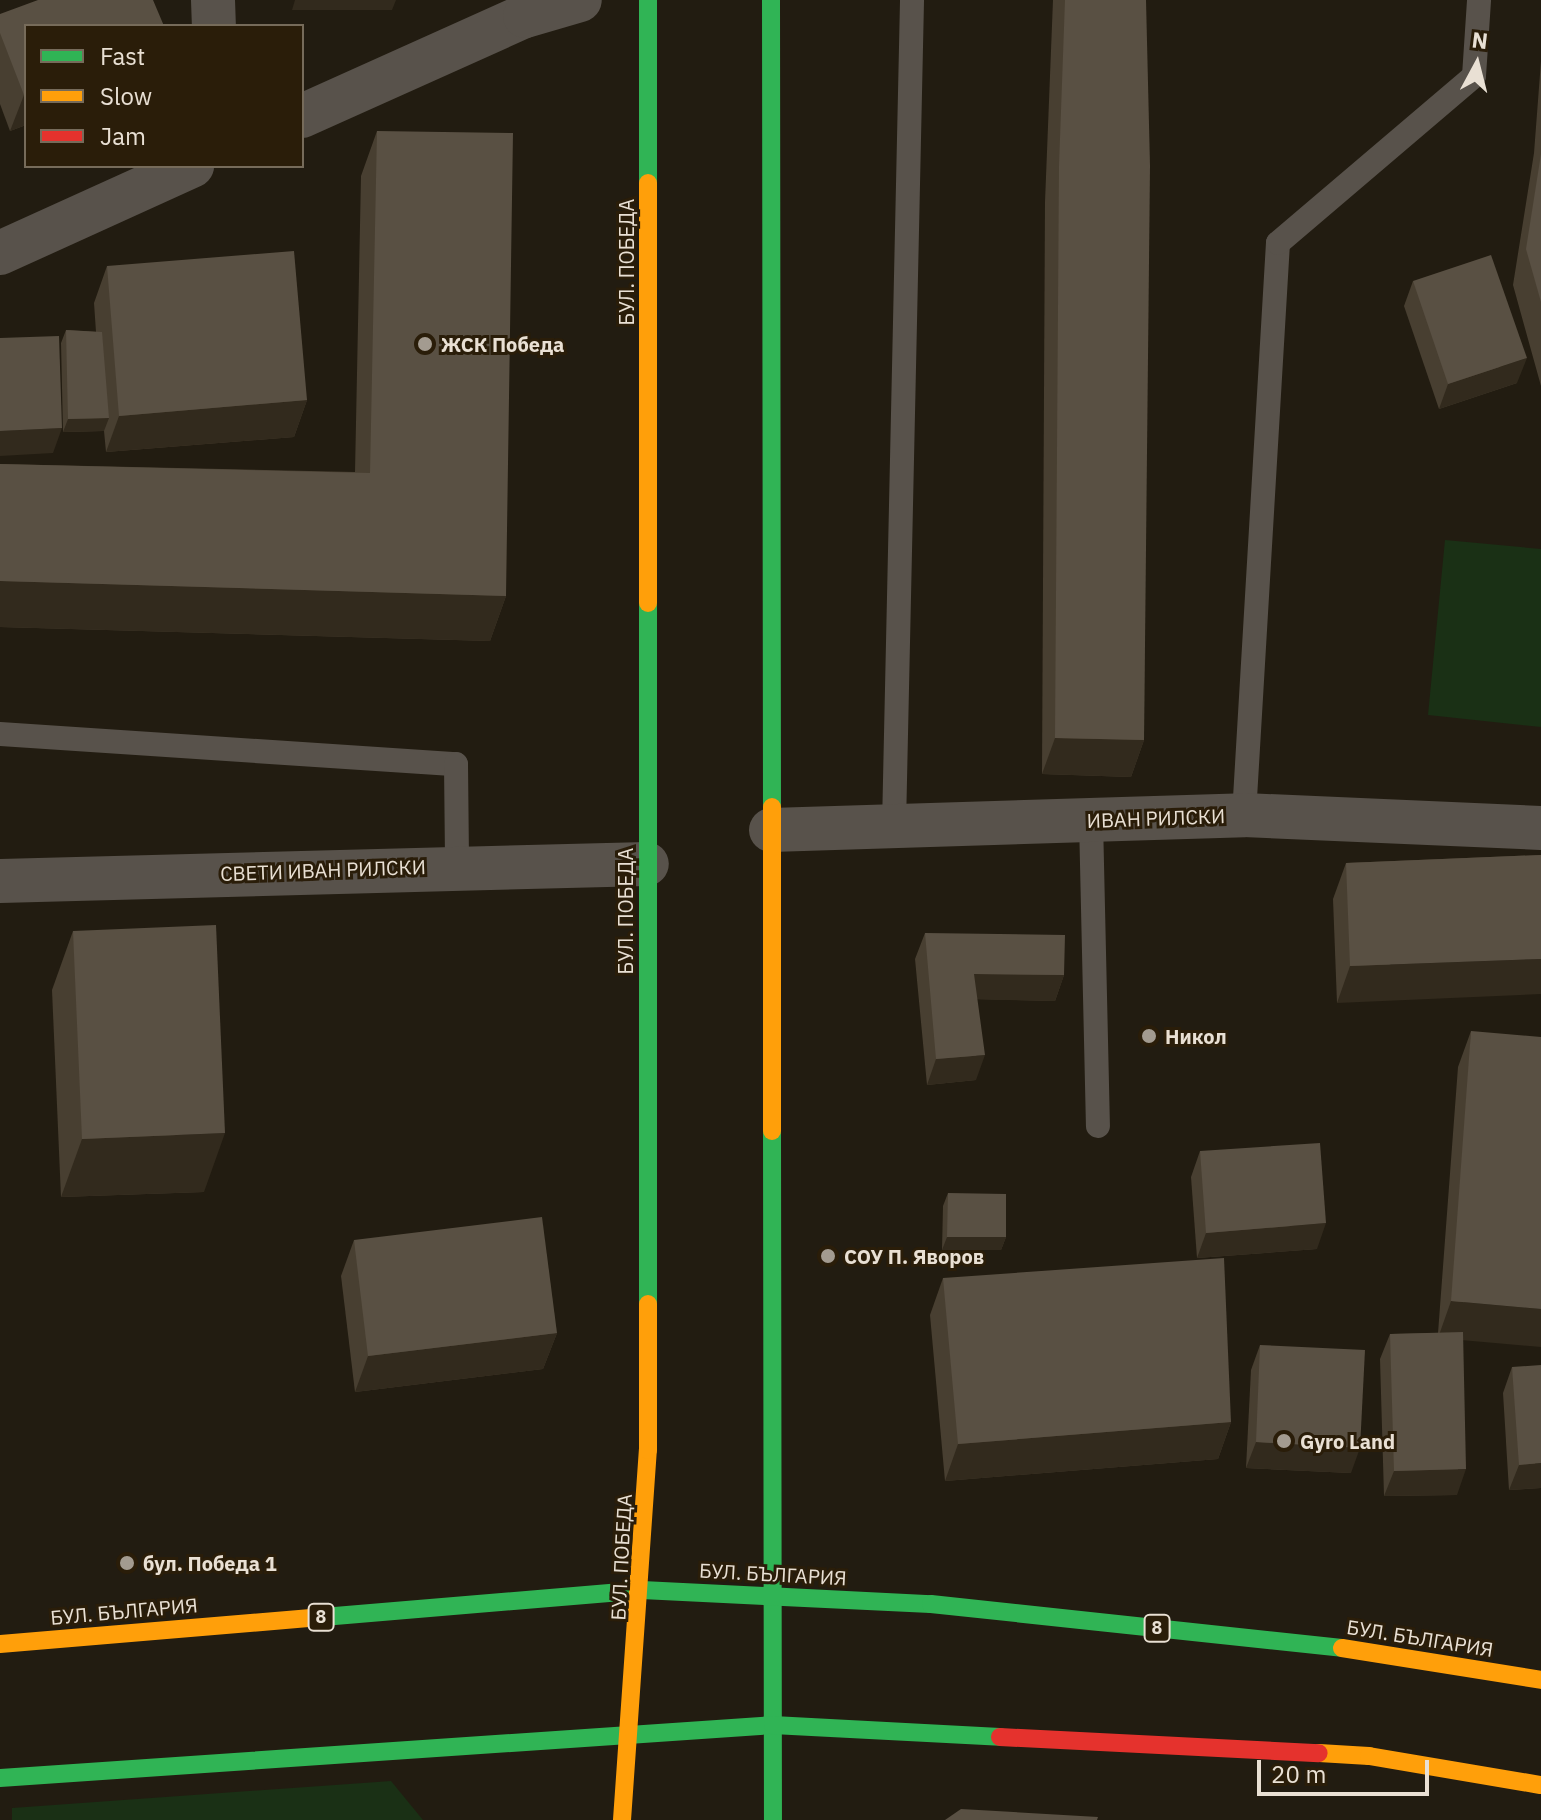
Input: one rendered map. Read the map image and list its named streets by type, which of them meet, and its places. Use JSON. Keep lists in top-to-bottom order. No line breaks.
{"streets":{"main road":["БУЛ. ПОБЕДА","БУЛ. БЪЛГАРИЯ","8"],"street":["ИВАН РИЛСКИ","СВЕТИ ИВАН РИЛСКИ"]},"crossings":[["БУЛ. ПОБЕДА","СВЕТИ ИВАН РИЛСКИ"],["БУЛ. ПОБЕДА","БУЛ. БЪЛГАРИЯ"]],"places":["ЖСК Победа","Никол","СОУ П. Яворов","Gyro Land","бул. Победа 1"],"legend":["Fast","Slow","Jam"],"scale_bar":"20 m","north":"top"}
